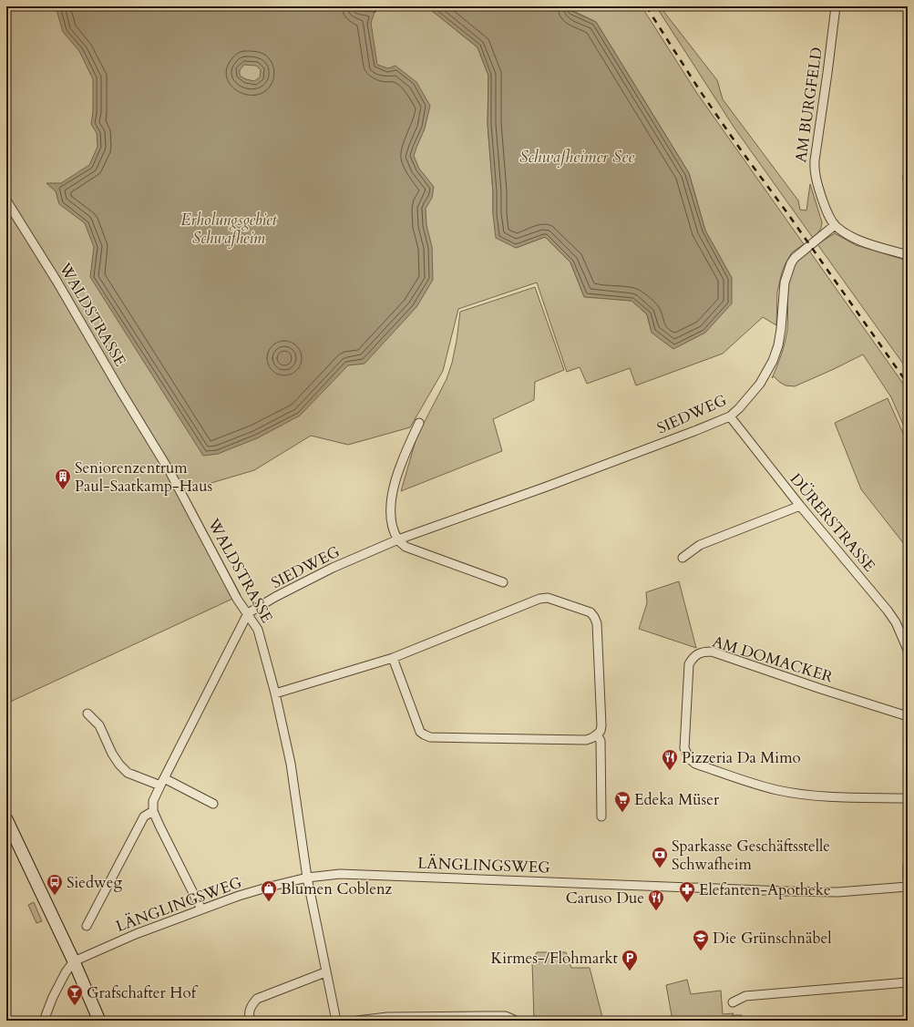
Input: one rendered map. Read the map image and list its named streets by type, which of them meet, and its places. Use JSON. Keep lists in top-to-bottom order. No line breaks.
{"streets":{"street":["AM BURGFELD","WALDSTRASSE","SIEDWEG","DÜRERSTRASSE","AM DOMACKER","LÄNGLINGSWEG"]},"crossings":[["AM BURGFELD","SIEDWEG"],["WALDSTRASSE","SIEDWEG"],["WALDSTRASSE","LÄNGLINGSWEG"],["SIEDWEG","DÜRERSTRASSE"]],"water":["Schwafheimer See"],"parks":["Erholungsgebiet Schwafheim"],"places":{"building":["Seniorenzentrum Paul-Saatkamp-Haus"],"restaurant":["Pizzeria Da Mimo","Caruso Due"],"supermarket":["Edeka Müser"],"bank":["Sparkasse Geschäftsstelle Schwafheim"],"bus stop":["Siedweg"],"shop":["Blumen Coblenz"],"pharmacy":["Elefanten-Apotheke"],"school or university":["Die Grünschnäbel"],"parking":["Kirmes-/Flohmarkt"],"bar":["Grafschafter Hof"]}}
